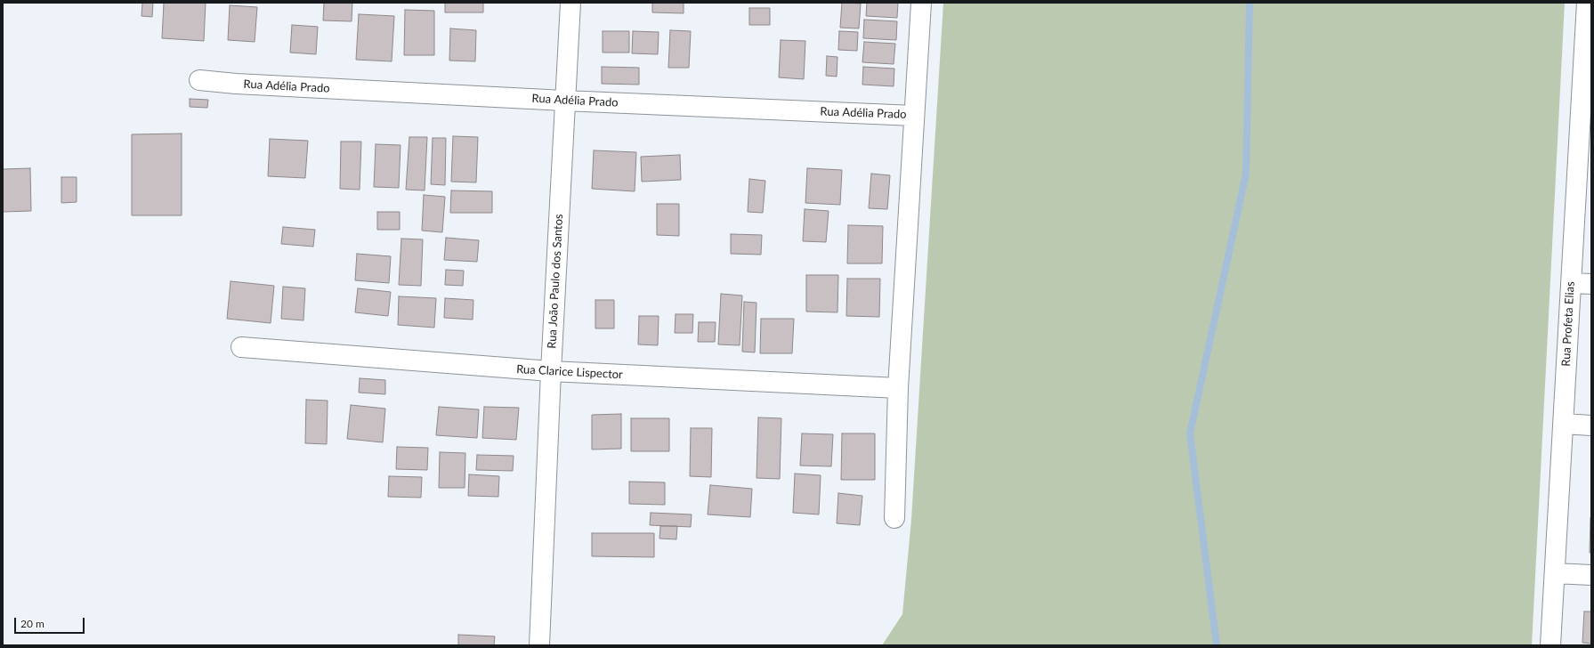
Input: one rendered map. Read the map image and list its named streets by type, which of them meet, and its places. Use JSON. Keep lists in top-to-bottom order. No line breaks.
{"streets":{"street":["Rua Adélia Prado","Rua João Paulo dos Santos","Rua Profeta Elias","Rua Clarice Lispector"]},"crossings":[["Rua Adélia Prado","Rua João Paulo dos Santos"],["Rua João Paulo dos Santos","Rua Clarice Lispector"]],"scale_bar":"20 m"}
